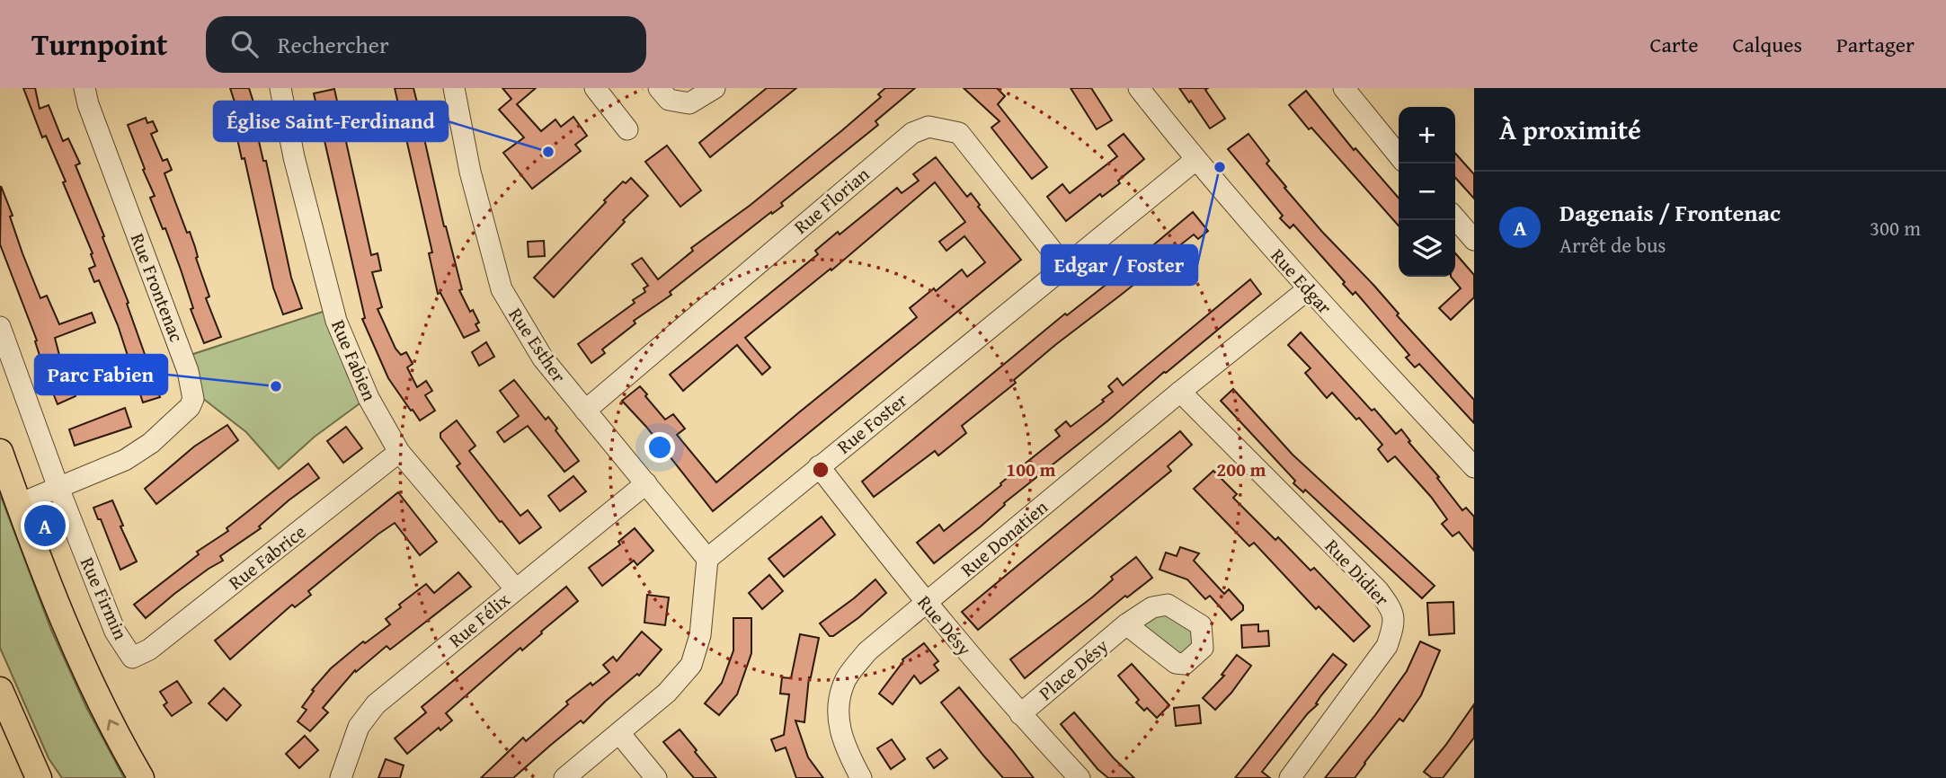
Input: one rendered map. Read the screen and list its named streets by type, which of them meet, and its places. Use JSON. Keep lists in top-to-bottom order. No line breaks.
{"streets":{"street":["Rue Florian","Rue Edgar","Rue Frontenac","Rue Esther","Rue Fabien","Rue Foster","Rue Donatien","Rue Fabrice","Rue Didier","Rue Firmin","Rue Félix","Rue Désy","Place Désy"]},"crossings":[["Rue Florian","Rue Esther"],["Rue Florian","Rue Foster"],["Rue Edgar","Rue Foster"],["Rue Edgar","Rue Donatien"],["Rue Frontenac","Rue Firmin"],["Rue Esther","Rue Foster"],["Rue Esther","Rue Félix"],["Rue Fabien","Rue Fabrice"],["Rue Fabien","Rue Félix"],["Rue Foster","Rue Désy"],["Rue Donatien","Rue Didier"],["Rue Donatien","Rue Désy"],["Rue Fabrice","Rue Firmin"],["Rue Désy","Place Désy"]],"places":["Église Saint-Ferdinand","Edgar / Foster","Parc Fabien"],"page":{"header":"Turnpoint","search":"Rechercher","nav":["Carte","Calques","Partager"],"heading":"À proximité","map_buttons":["+","−"],"list":[{"mark":"A","name":"Dagenais / Frontenac","note":"Arrêt de bus","value":"300 m"}],"pins":"A"},"rings":["100 m","200 m"]}
